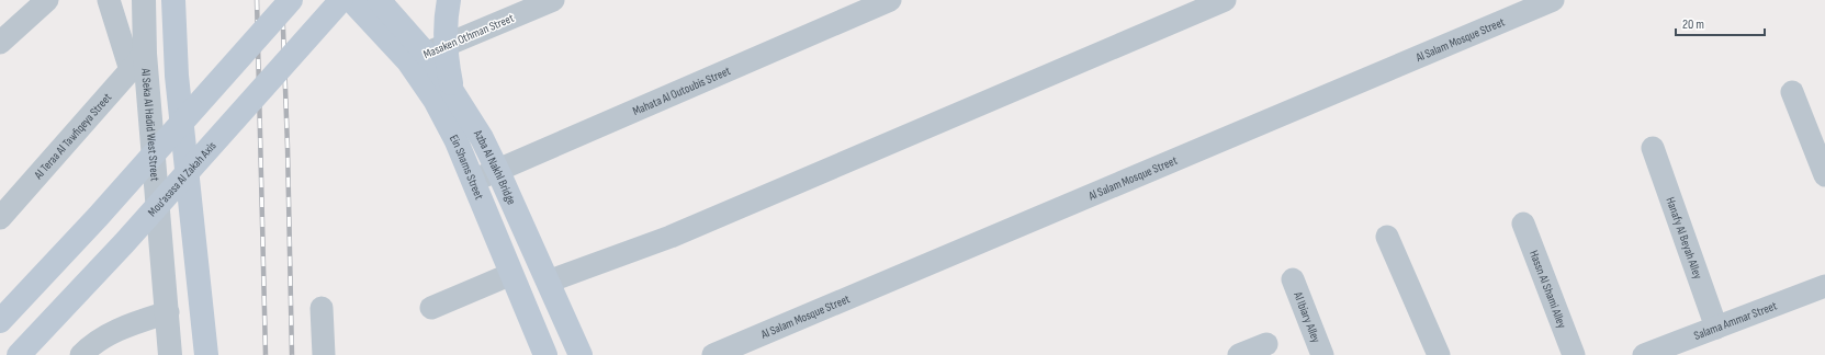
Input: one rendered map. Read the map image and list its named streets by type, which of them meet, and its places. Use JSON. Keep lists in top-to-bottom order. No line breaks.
{"streets":{"main road":["Ein Shams Street","Azba Al Nakhl Bridge","Mou'asasa Al Zakah Axis"],"street":["Masaken Othman Street","Al Salam Mosque Street","Mahata Al Outoubis Street","Al Seka Al Hadid West Street","Al Teraa Al Tawfiqeya Street","Hanafy Al Beyah Alley","Hassn Al Shami Alley","Al Ibiary Alley","Salama Ammar Street"]},"crossings":[["Masaken Othman Street","Ein Shams Street"],["Mahata Al Outoubis Street","Ein Shams Street"],["Al Seka Al Hadid West Street","Al Teraa Al Tawfiqeya Street"],["Hanafy Al Beyah Alley","Salama Ammar Street"]],"scale_bar":"20 m"}
